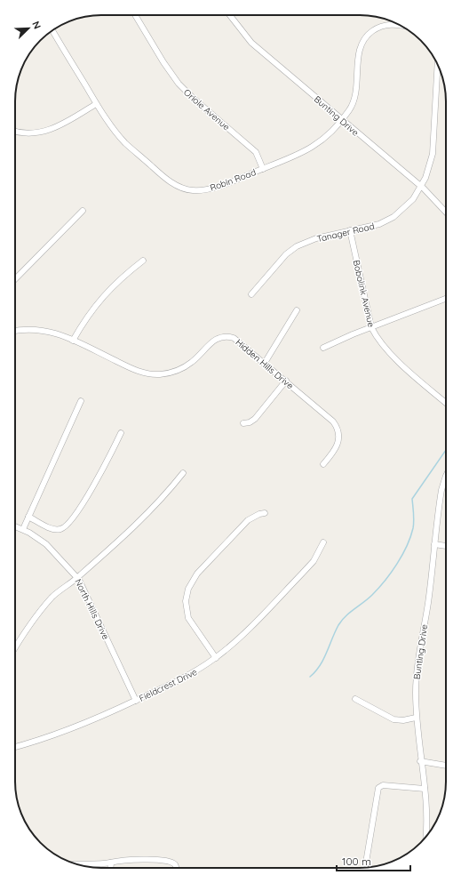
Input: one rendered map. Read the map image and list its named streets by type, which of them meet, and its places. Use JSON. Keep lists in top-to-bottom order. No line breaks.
{"streets":{"street":["Oriole Avenue","Bunting Drive","Robin Road","Tanager Road","Bobolink Avenue","Hidden Hills Drive","North Hills Drive","Fieldcrest Drive"]},"crossings":[["Oriole Avenue","Robin Road"],["Bunting Drive","Robin Road"],["Bunting Drive","Tanager Road"],["Tanager Road","Bobolink Avenue"],["North Hills Drive","Fieldcrest Drive"]],"scale_bar":"100 m","north":"top right"}
